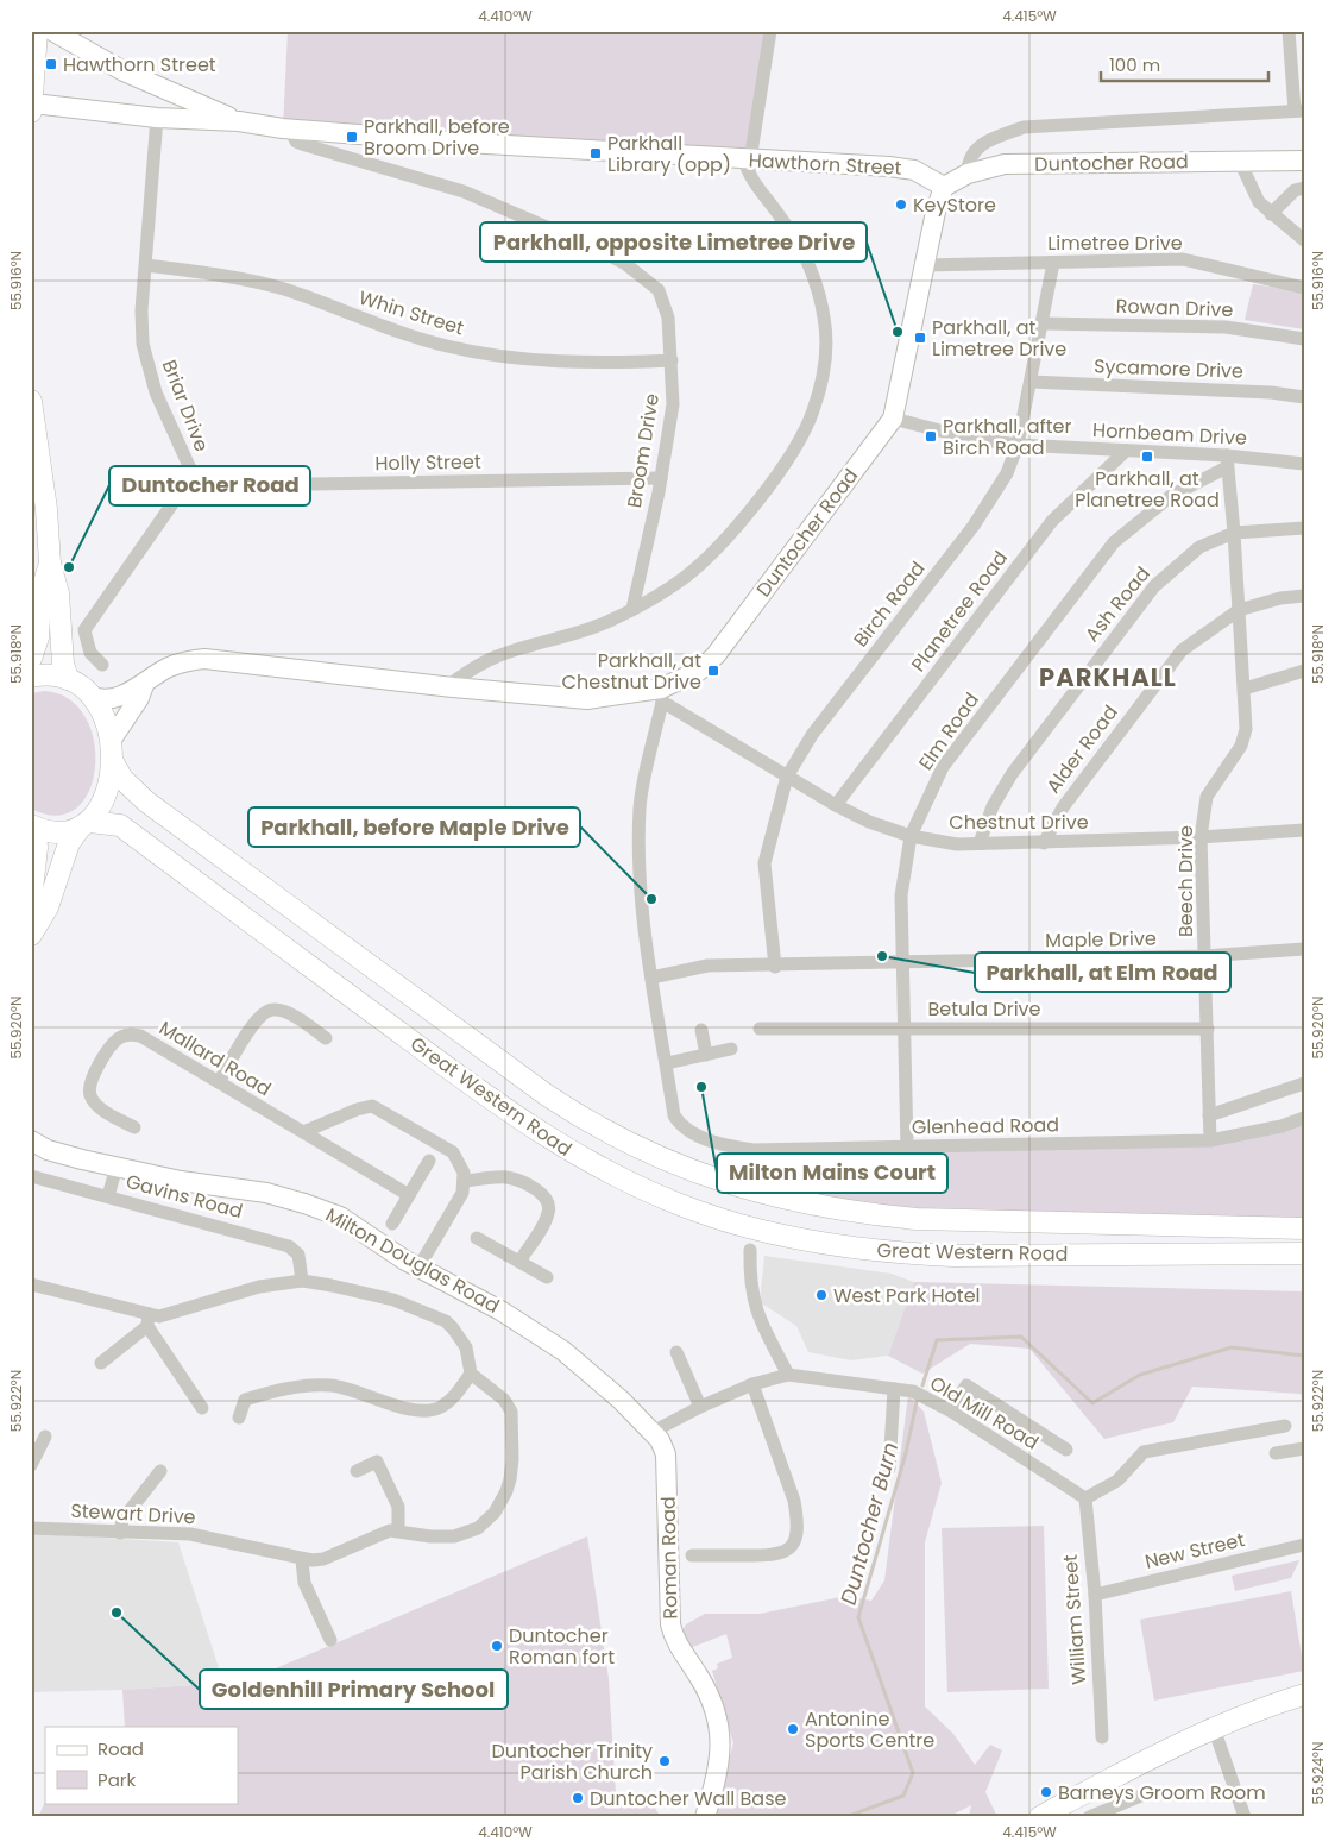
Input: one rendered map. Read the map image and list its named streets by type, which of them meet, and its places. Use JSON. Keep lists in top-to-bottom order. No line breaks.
{"streets":{"main road":["Great Western Road"],"street":["Duntocher Road","Hawthorn Street","Limetree Drive","Rowan Drive","Whin Street","Sycamore Drive","Briar Drive","Hornbeam Drive","Broom Drive","Holly Street","Birch Road","Ash Road","Planetree Road","Elm Road","Alder Road","Chestnut Drive","Beech Drive","Maple Drive","Betula Drive","Mallard Road","Glenhead Road","Gavins Road","Milton Douglas Road","Old Mill Road","Stewart Drive","New Street","Roman Road","William Street"]},"crossings":[["Duntocher Road","Hawthorn Street"],["Duntocher Road","Limetree Drive"],["Duntocher Road","Hornbeam Drive"],["Duntocher Road","Chestnut Drive"],["Hawthorn Street","Briar Drive"],["Hawthorn Street","Broom Drive"],["Limetree Drive","Birch Road"],["Rowan Drive","Birch Road"],["Whin Street","Briar Drive"],["Whin Street","Broom Drive"],["Sycamore Drive","Birch Road"],["Briar Drive","Holly Street"],["Hornbeam Drive","Birch Road"],["Hornbeam Drive","Planetree Road"],["Hornbeam Drive","Elm Road"],["Hornbeam Drive","Beech Drive"],["Broom Drive","Holly Street"],["Birch Road","Chestnut Drive"],["Birch Road","Maple Drive"],["Ash Road","Chestnut Drive"],["Ash Road","Beech Drive"],["Planetree Road","Chestnut Drive"],["Elm Road","Chestnut Drive"],["Elm Road","Beech Drive"],["Elm Road","Maple Drive"],["Elm Road","Betula Drive"],["Elm Road","Glenhead Road"],["Alder Road","Chestnut Drive"],["Alder Road","Beech Drive"],["Chestnut Drive","Beech Drive"],["Beech Drive","Maple Drive"],["Beech Drive","Betula Drive"],["Beech Drive","Glenhead Road"],["Milton Douglas Road","Old Mill Road"],["Milton Douglas Road","Roman Road"],["Old Mill Road","Roman Road"],["Old Mill Road","William Street"],["New Street","William Street"]],"districts":["PARKHALL"],"water":["Duntocher Burn"],"places":{"transit":["Hawthorn Street","Parkhall, before Broom Drive","Parkhall Library (opp)","Parkhall, at Limetree Drive","Parkhall, after Birch Road","Parkhall, at Planetree Road","Parkhall, at Chestnut Drive"],"other":["KeyStore","Parkhall, opposite Limetree Drive","Duntocher Road","Parkhall, before Maple Drive","Parkhall, at Elm Road","Milton Mains Court","West Park Hotel","Goldenhill Primary School","Duntocher Roman fort","Antonine Sports Centre","Duntocher Trinity Parish Church","Barneys Groom Room","Duntocher Wall Base"]},"legend":["Road","Park"],"scale_bar":"100 m","coordinates":["4.410°W","4.415°W","55.916°N","55.918°N","55.920°N","55.922°N","55.924°N"]}
